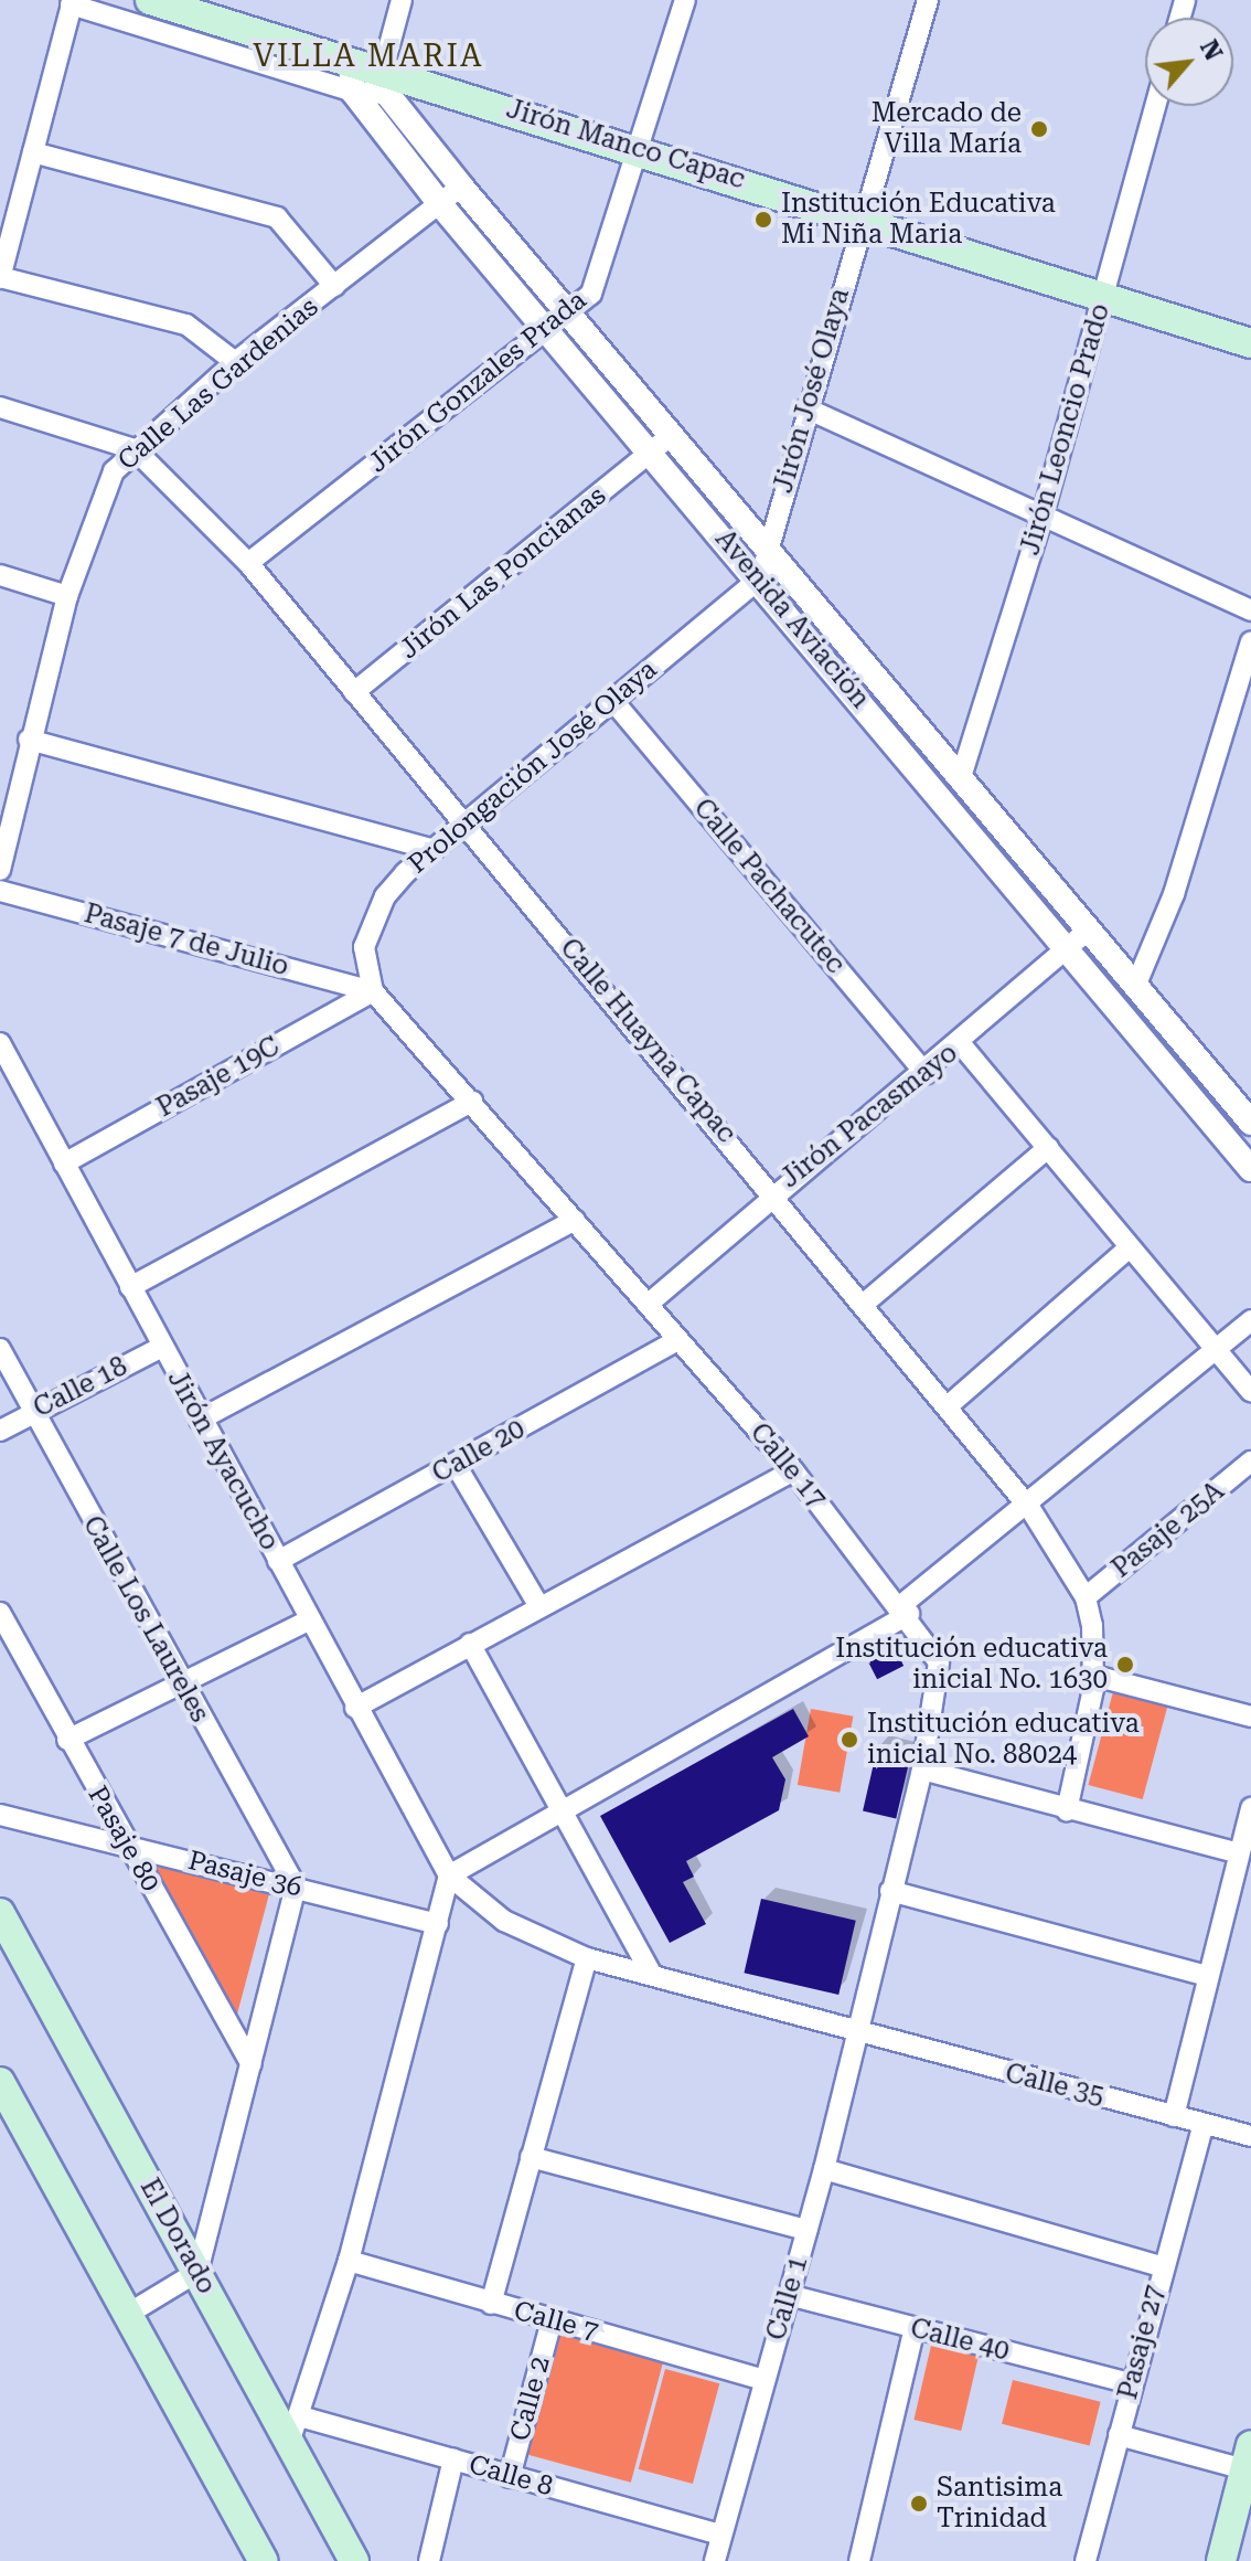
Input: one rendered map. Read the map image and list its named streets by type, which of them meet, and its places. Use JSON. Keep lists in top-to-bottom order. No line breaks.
{"streets":{"main road":["Jirón Manco Capac","El Dorado"],"street":["Jirón Gonzales Prada","Calle Las Gardenias","Jirón José Olaya","Jirón Leoncio Prado","Jirón Las Poncianas","Avenida Aviación","Prolongación José Olaya","Calle Pachacutec","Pasaje 7 de Julio","Calle Huayna Capac","Pasaje 19C","Jirón Pacasmayo","Calle 18","Calle 20","Jirón Ayacucho","Calle 17","Pasaje 25A","Calle Los Laureles","Pasaje 80","Pasaje 36","Calle 35","Calle 1","Calle 7","Calle 40","Pasaje 27","Calle 2","Calle 8"]},"crossings":[["Jirón Manco Capac","Jirón Gonzales Prada"],["Jirón Manco Capac","Jirón José Olaya"],["Jirón Manco Capac","Jirón Leoncio Prado"],["Jirón Manco Capac","Avenida Aviación"],["Jirón Gonzales Prada","Avenida Aviación"],["Jirón Gonzales Prada","Calle Huayna Capac"],["Calle Las Gardenias","Avenida Aviación"],["Calle Las Gardenias","Calle Huayna Capac"],["Jirón José Olaya","Avenida Aviación"],["Jirón José Olaya","Prolongación José Olaya"],["Jirón Leoncio Prado","Avenida Aviación"],["Jirón Las Poncianas","Avenida Aviación"],["Jirón Las Poncianas","Calle Huayna Capac"],["Avenida Aviación","Prolongación José Olaya"],["Avenida Aviación","Jirón Pacasmayo"],["Prolongación José Olaya","Calle Pachacutec"],["Prolongación José Olaya","Pasaje 7 de Julio"],["Prolongación José Olaya","Calle Huayna Capac"],["Prolongación José Olaya","Pasaje 19C"],["Prolongación José Olaya","Calle 17"],["Calle Pachacutec","Jirón Pacasmayo"],["Pasaje 7 de Julio","Pasaje 19C"],["Pasaje 7 de Julio","Calle 17"],["Calle Huayna Capac","Jirón Pacasmayo"],["Calle Huayna Capac","Pasaje 25A"],["Pasaje 19C","Jirón Ayacucho"],["Pasaje 19C","Calle 17"],["Jirón Pacasmayo","Calle 17"],["Calle 18","Jirón Ayacucho"],["Calle 18","Calle Los Laureles"],["Calle 20","Jirón Ayacucho"],["Calle 20","Calle 17"],["Jirón Ayacucho","Calle 35"],["Calle 17","Calle 35"],["Calle 17","Calle 1"],["Calle Los Laureles","Pasaje 36"],["Pasaje 80","Pasaje 36"],["Calle 35","Calle 1"],["Calle 35","Pasaje 27"],["El Dorado","Calle 8"],["Calle 1","Calle 7"],["Calle 1","Calle 40"],["Calle 1","Calle 8"],["Calle 7","Calle 2"],["Calle 40","Pasaje 27"],["Calle 2","Calle 8"]],"districts":["VILLA MARIA"],"places":["Mercado de Villa María","Institución Educativa Mi Niña Maria","Institución educativa inicial No. 1630","Institución educativa inicial No. 88024","Santisima Trinidad"],"north":"top right"}
